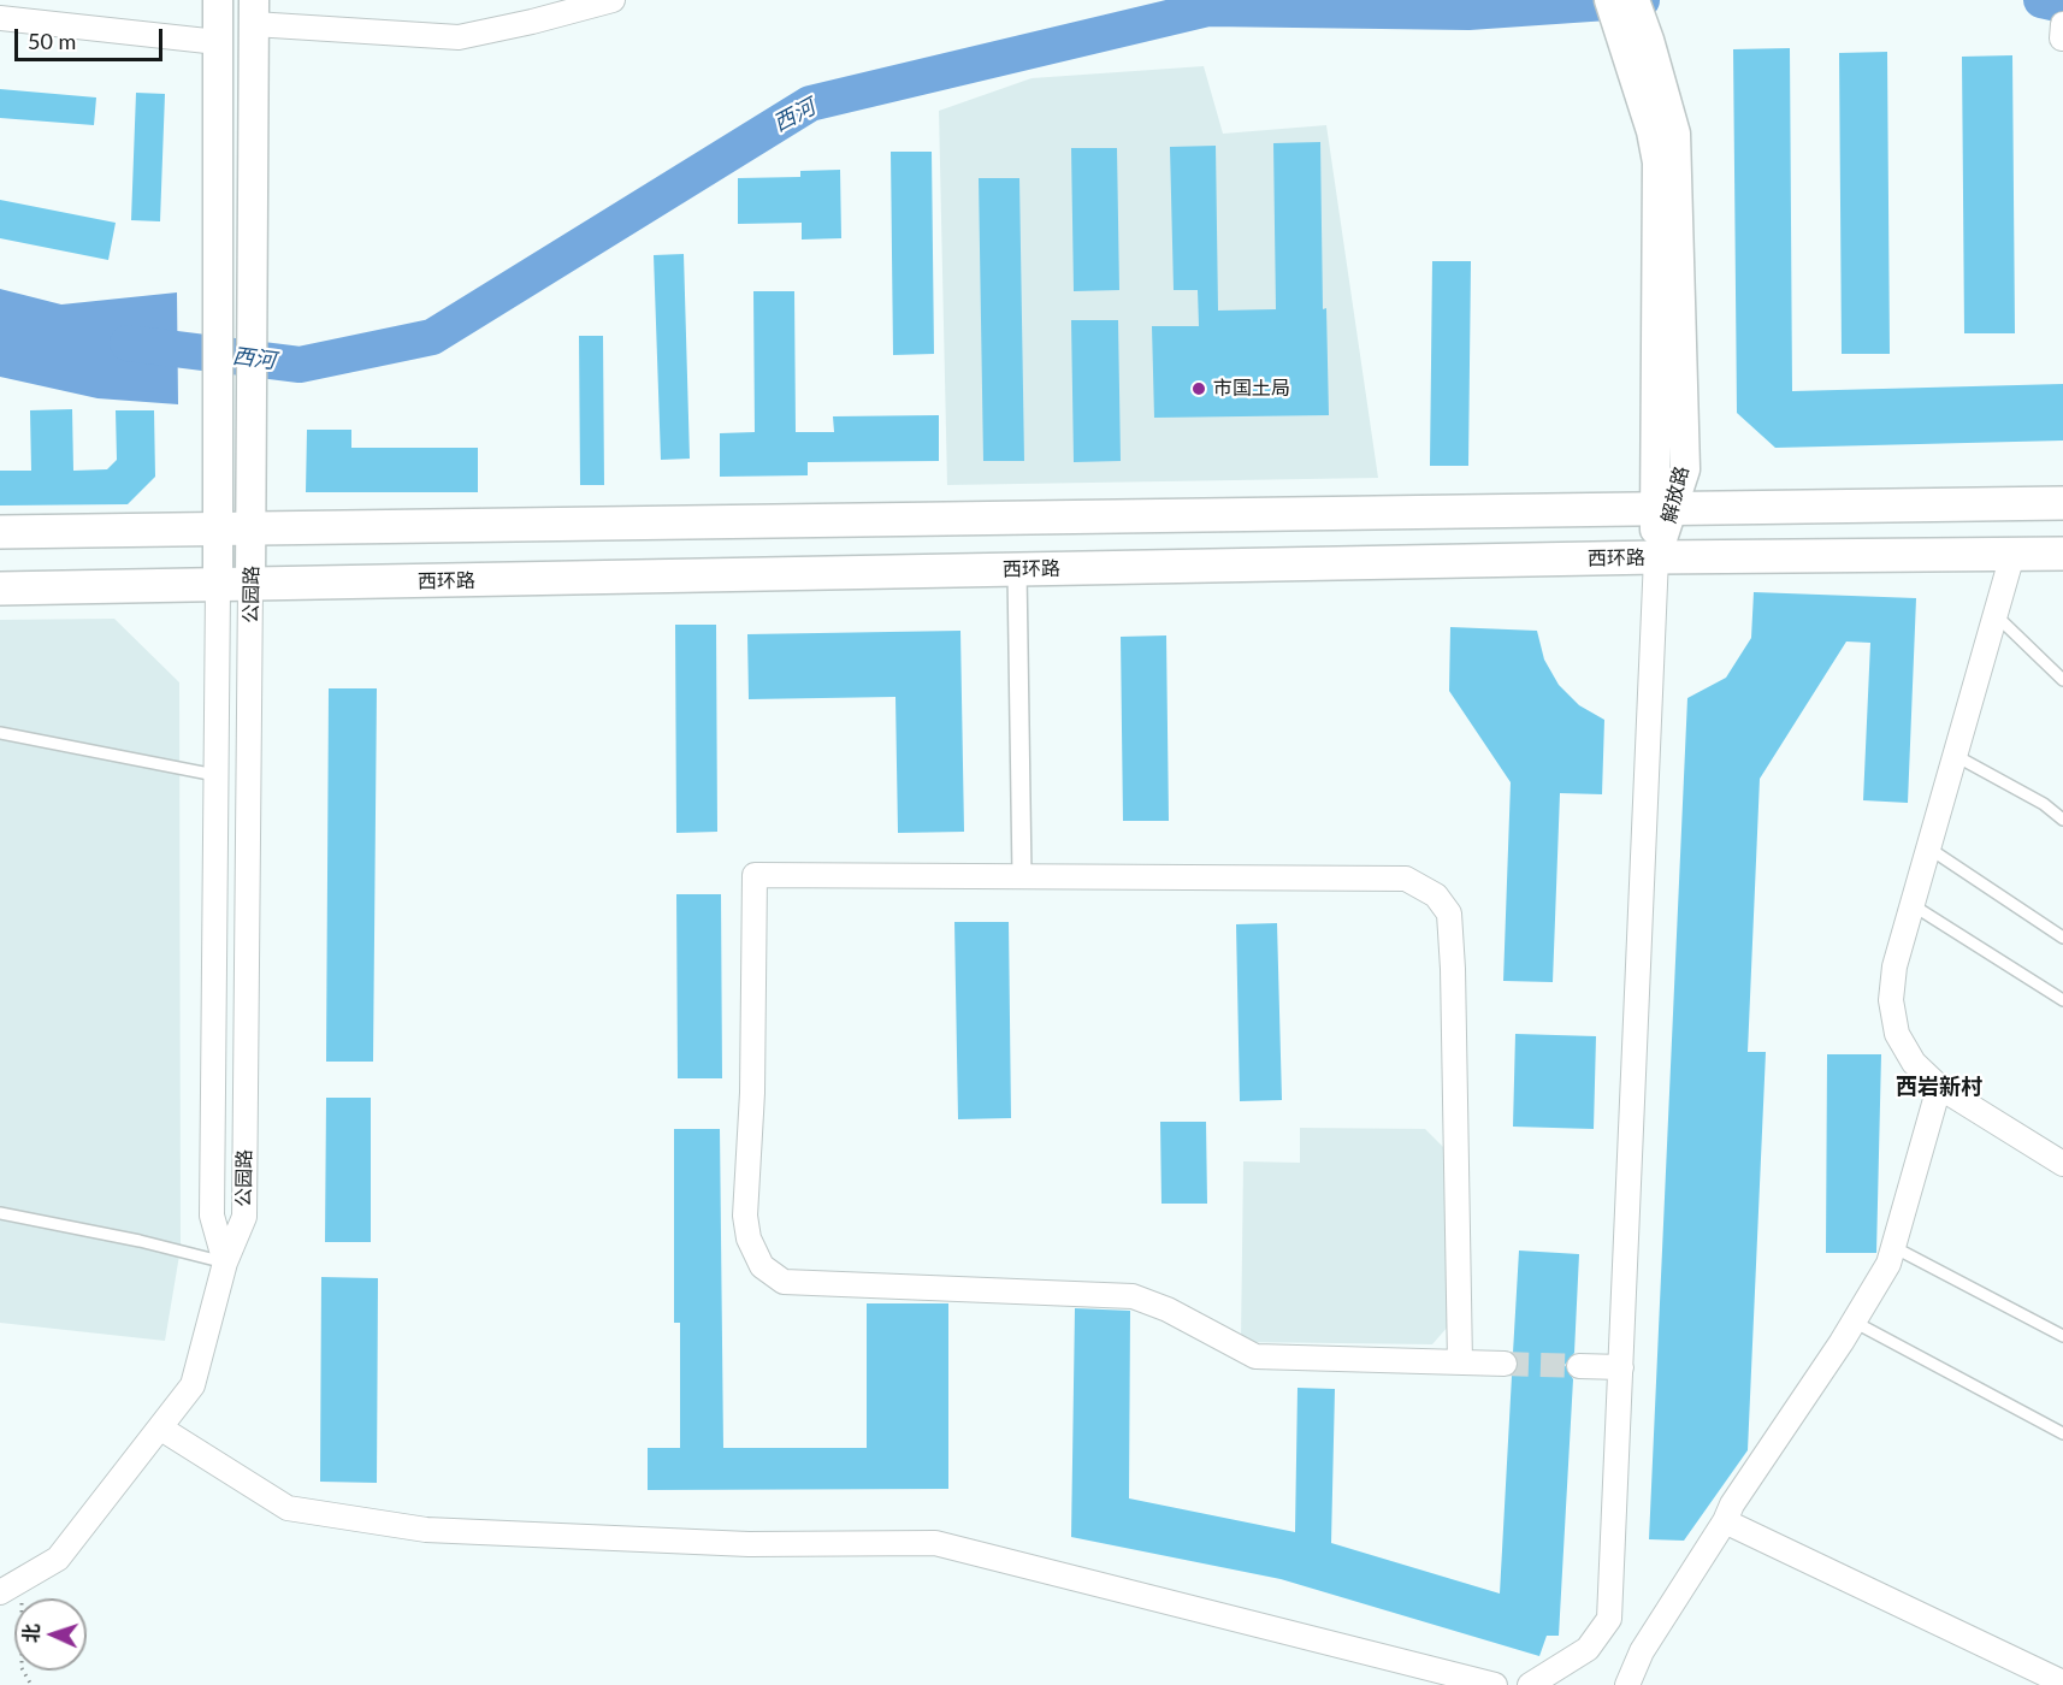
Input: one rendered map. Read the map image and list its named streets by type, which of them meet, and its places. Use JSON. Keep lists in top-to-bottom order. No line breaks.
{"streets":{"main road":["西环路"],"street":["解放路","公园路"]},"crossings":[["解放路","西环路"],["西环路","公园路"]],"districts":["西岩新村"],"water":["西河"],"places":["市国土局"],"scale_bar":"50 m","north":"left"}
